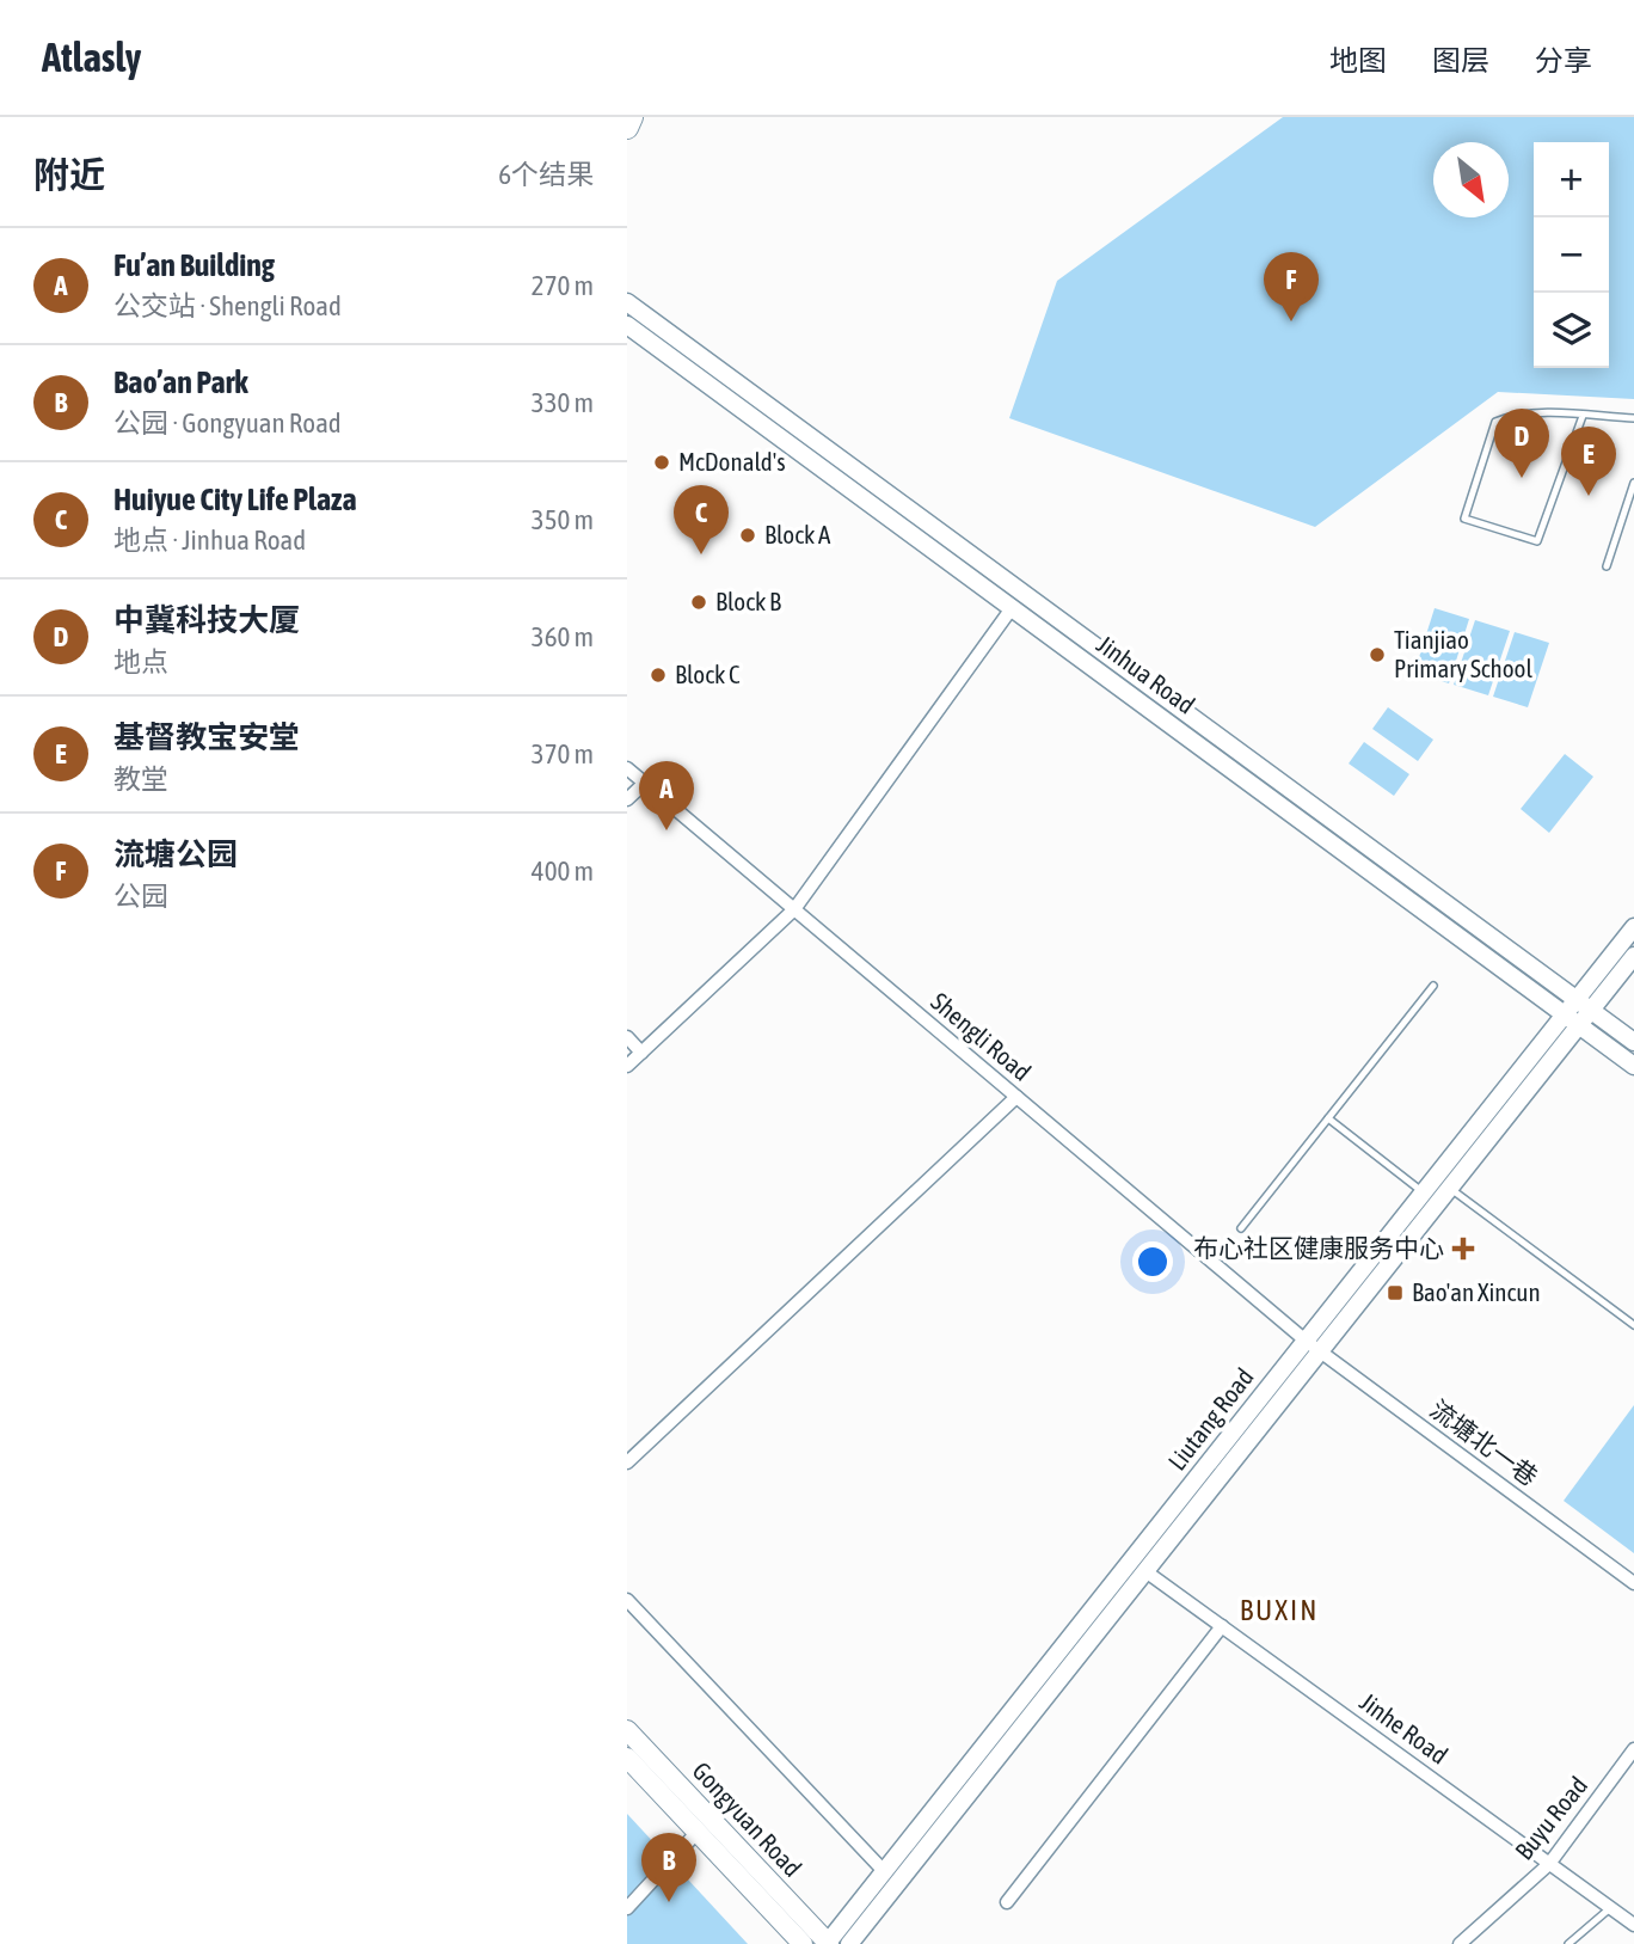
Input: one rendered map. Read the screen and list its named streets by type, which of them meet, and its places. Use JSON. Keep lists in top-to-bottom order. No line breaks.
{"streets":{"main road":["Gongyuan Road"],"street":["Jinhua Road","Shengli Road","Liutang Road","流塘北一巷","Jinhe Road","Buyu Road"]},"crossings":[["Jinhua Road","Liutang Road"],["Shengli Road","Liutang Road"],["Shengli Road","流塘北一巷"],["Liutang Road","流塘北一巷"],["Liutang Road","Jinhe Road"],["Liutang Road","Gongyuan Road"],["Jinhe Road","Buyu Road"]],"districts":["BUXIN"],"places":{"other":["McDonald's","Block A","Block B","Tianjiao Primary School","Block C"],"health":["布心社区健康服务中心"],"transit":["Bao'an Xincun"]},"north":"bottom right","page":{"header":"Atlasly","nav":["地图","图层","分享"],"heading":["附近","6个结果"],"map_buttons":["+","−"],"list":[{"mark":"A","name":"Fu’an Building","note":"公交站 · Shengli Road","value":"270 m"},{"mark":"B","name":"Bao’an Park","note":"公园 · Gongyuan Road","value":"330 m"},{"mark":"C","name":"Huiyue City Life Plaza","note":"地点 · Jinhua Road","value":"350 m"},{"mark":"D","name":"中冀科技大厦","note":"地点","value":"360 m"},{"mark":"E","name":"基督教宝安堂","note":"教堂","value":"370 m"},{"mark":"F","name":"流塘公园","note":"公园","value":"400 m"}],"pins":["F","D","E","C","A","B"]}}
